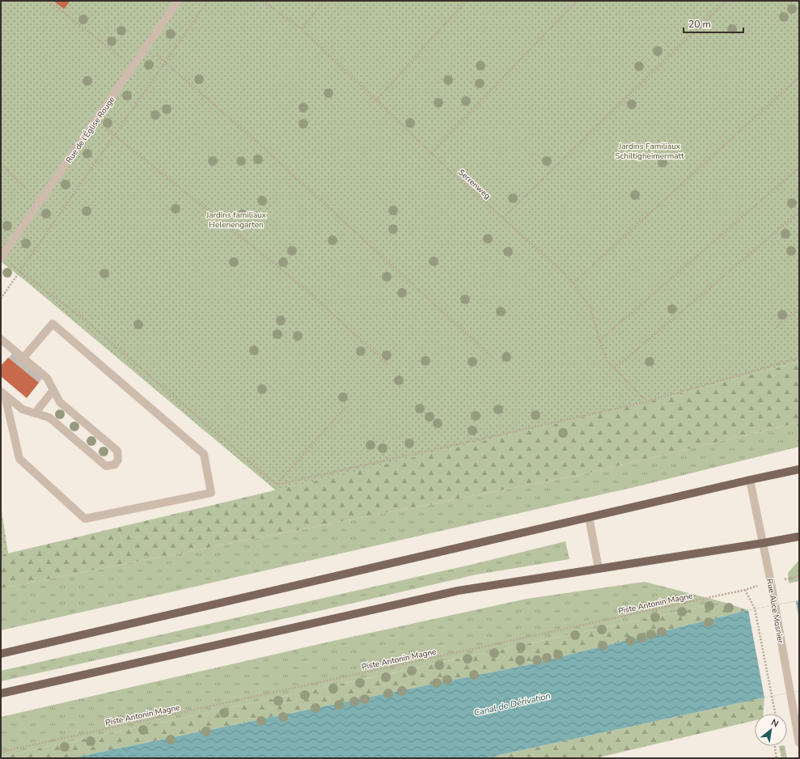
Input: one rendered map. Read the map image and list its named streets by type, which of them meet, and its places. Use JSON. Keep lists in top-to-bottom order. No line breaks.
{"streets":{"street":["Rue de l'Église Rouge","Rue Alice Mosnier"],"path":["Serrenweg","Piste Antonin Magne"]},"crossings":[["Piste Antonin Magne","Rue Alice Mosnier"]],"water":["Canal de Dérivation"],"parks":["Jardins Familiaux Schiltigheimermatt","Jardins familiaux Helenengarten"],"scale_bar":"20 m","north":"top right"}
